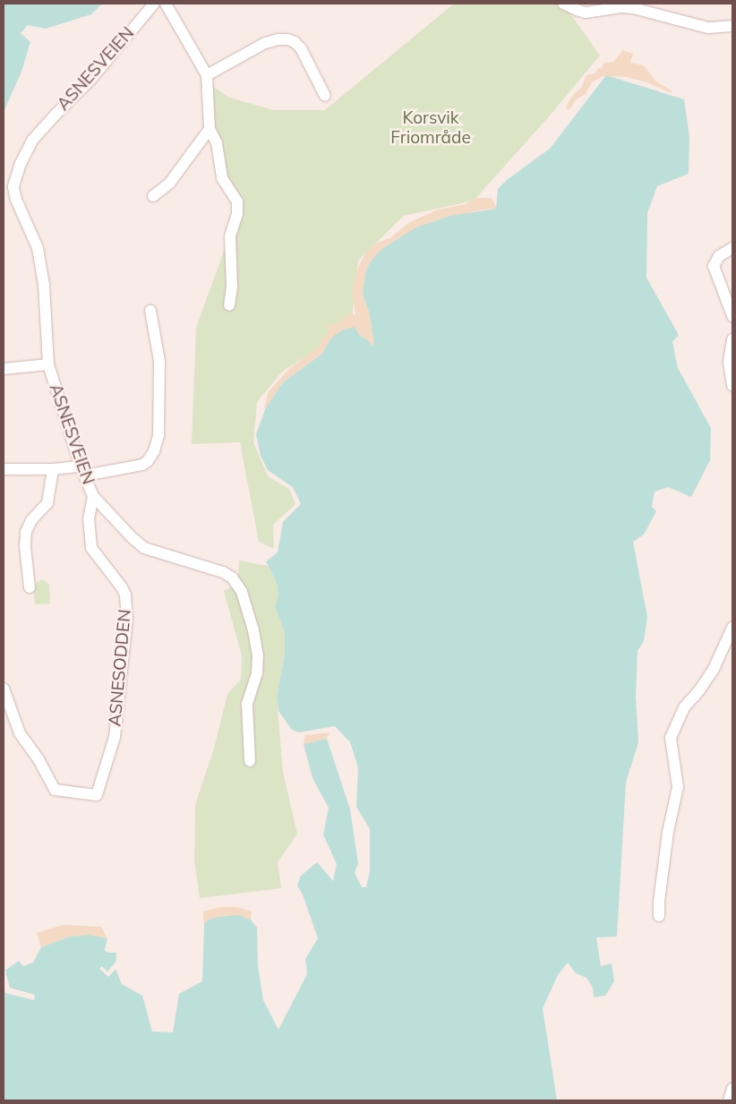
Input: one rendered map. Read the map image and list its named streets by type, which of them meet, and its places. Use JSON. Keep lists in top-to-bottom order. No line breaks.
{"streets":{"street":["ASNESVEIEN","ASNESODDEN"]},"crossings":[["ASNESVEIEN","ASNESODDEN"]],"parks":["Korsvik Friområde"]}
